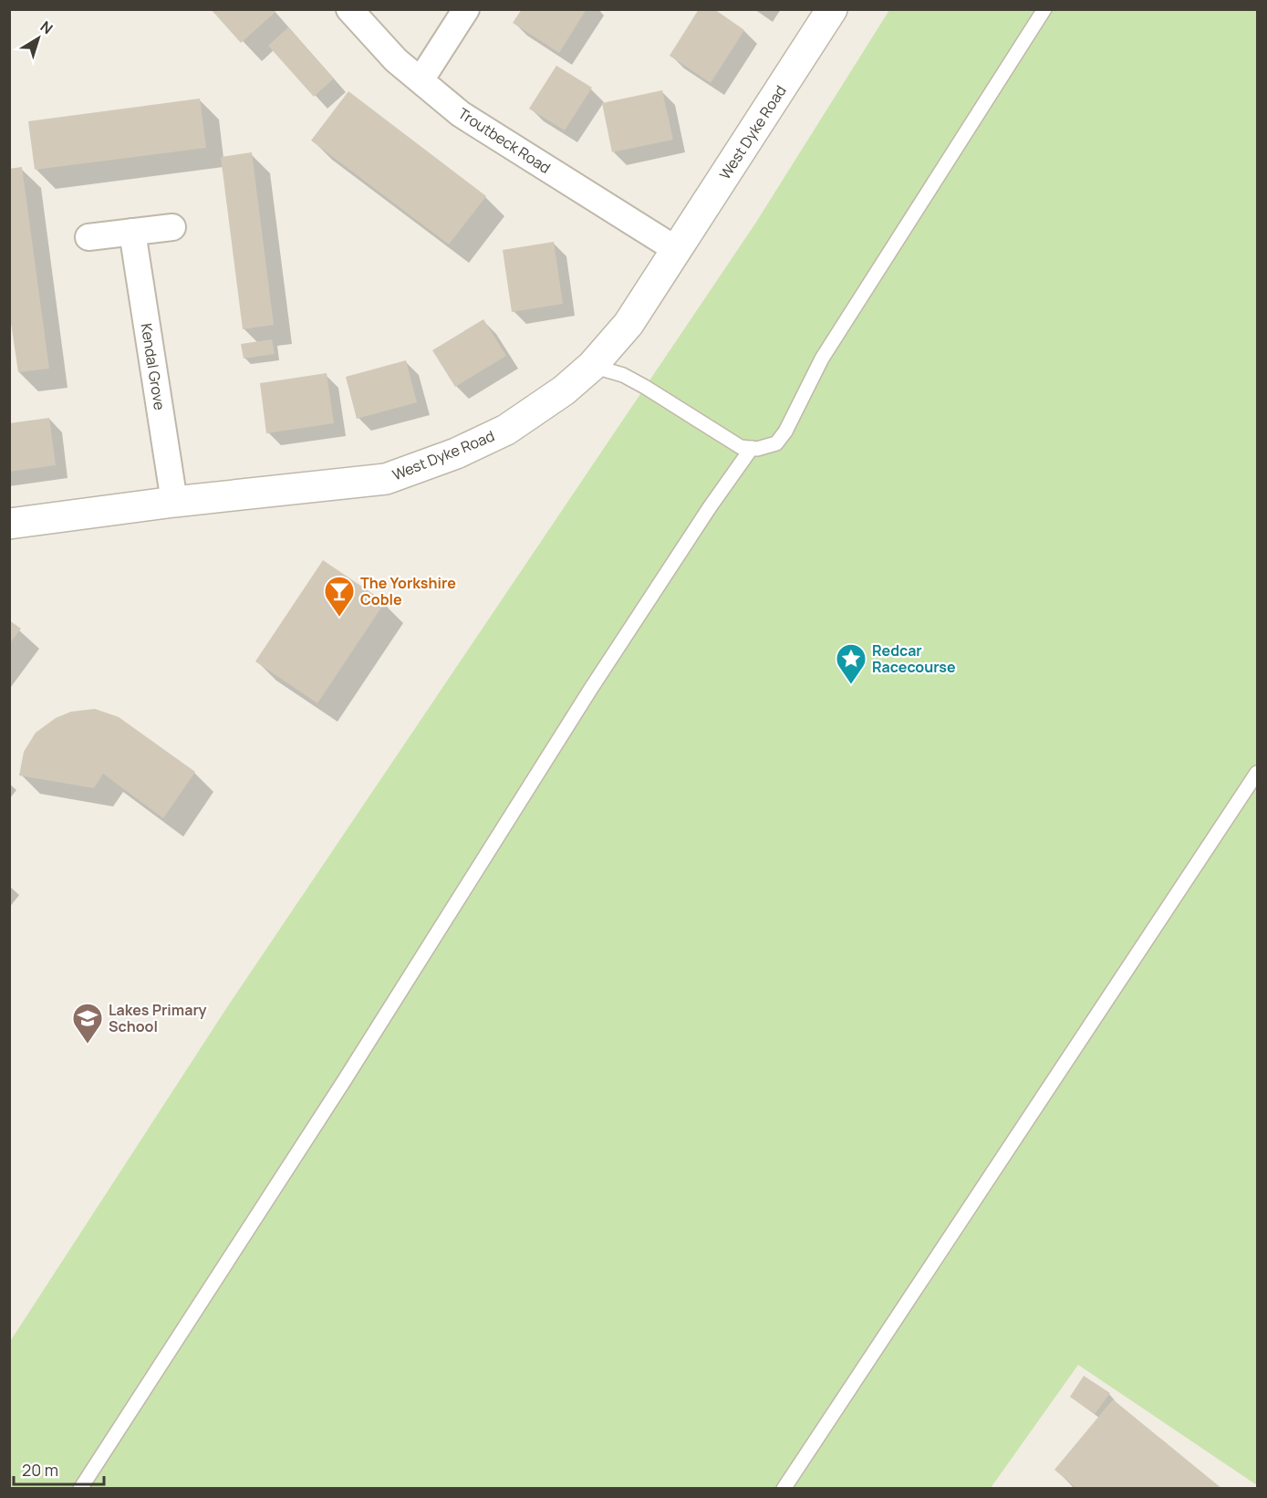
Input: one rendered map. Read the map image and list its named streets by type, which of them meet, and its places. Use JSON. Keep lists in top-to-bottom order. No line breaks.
{"streets":{"street":["West Dyke Road","Troutbeck Road","Kendal Grove"]},"crossings":[["West Dyke Road","Troutbeck Road"],["West Dyke Road","Kendal Grove"]],"places":{"bar":["The Yorkshire Coble"],"place":["Redcar Racecourse"],"school or university":["Lakes Primary School"]},"scale_bar":"20 m","north":"top right"}
